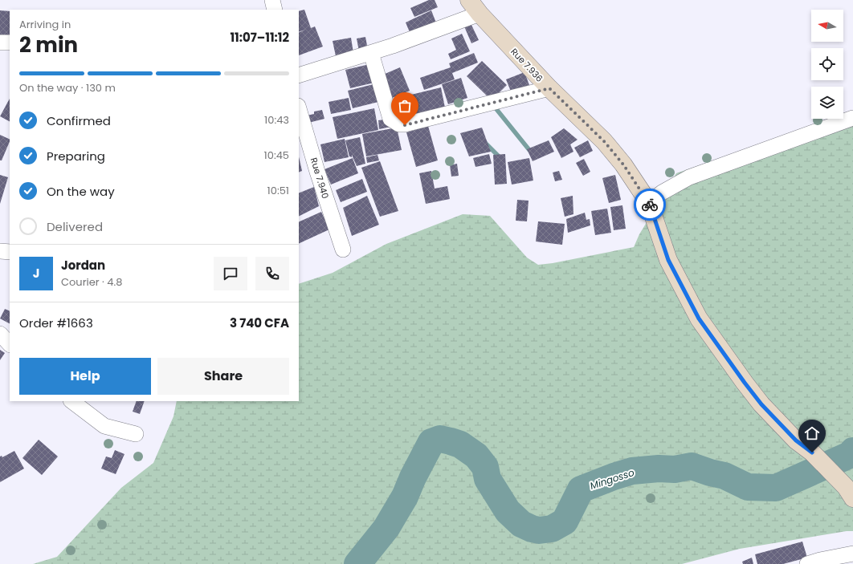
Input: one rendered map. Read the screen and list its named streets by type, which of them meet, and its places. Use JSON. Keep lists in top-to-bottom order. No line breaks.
{"streets":{"street":["Rue 7.936","Rue 7.940"]},"water":["Mingosso"],"north":"left","page":{"heading":["2 min","Arriving in","11:07–11:12"],"panel":["Jordan","Courier · 4.8","Order #1663","3 740 CFA"],"bar":"On the way · 130 m","list":[["Confirmed","10:43"],["Preparing","10:45"],["On the way","10:51"],"Delivered"],"round":"J","buttons":["Help","Share"]}}
